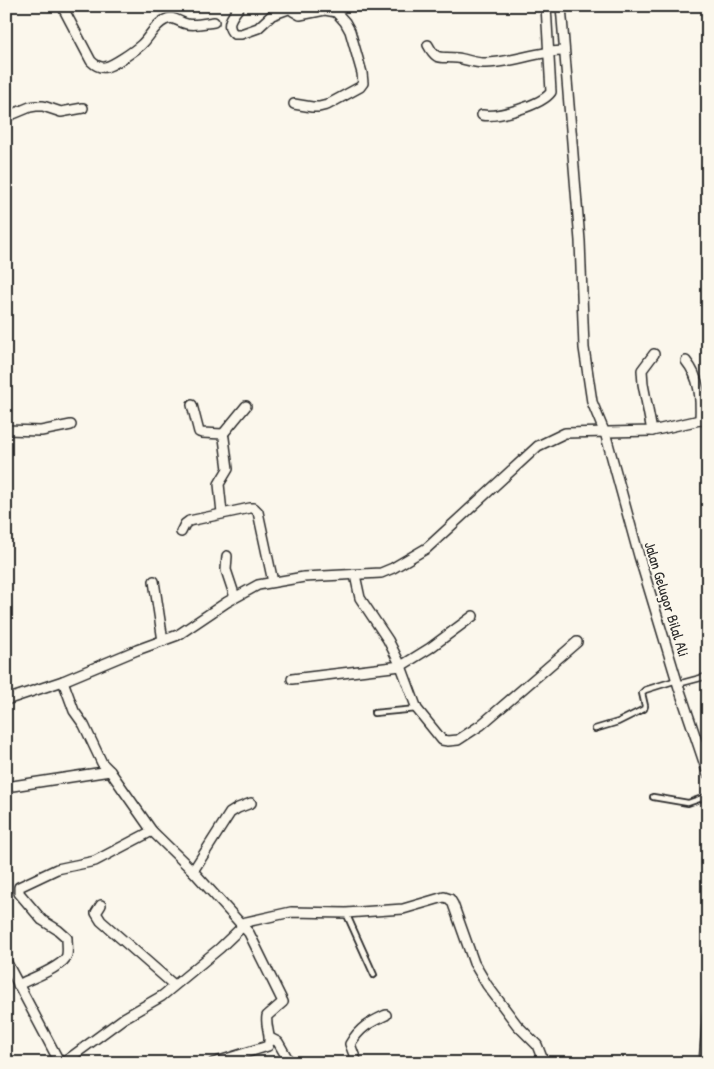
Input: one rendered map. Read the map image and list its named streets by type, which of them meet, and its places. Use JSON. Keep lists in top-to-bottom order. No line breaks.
{"streets":{"street":["Jalan Gelugor Bilal Ali"]}}
